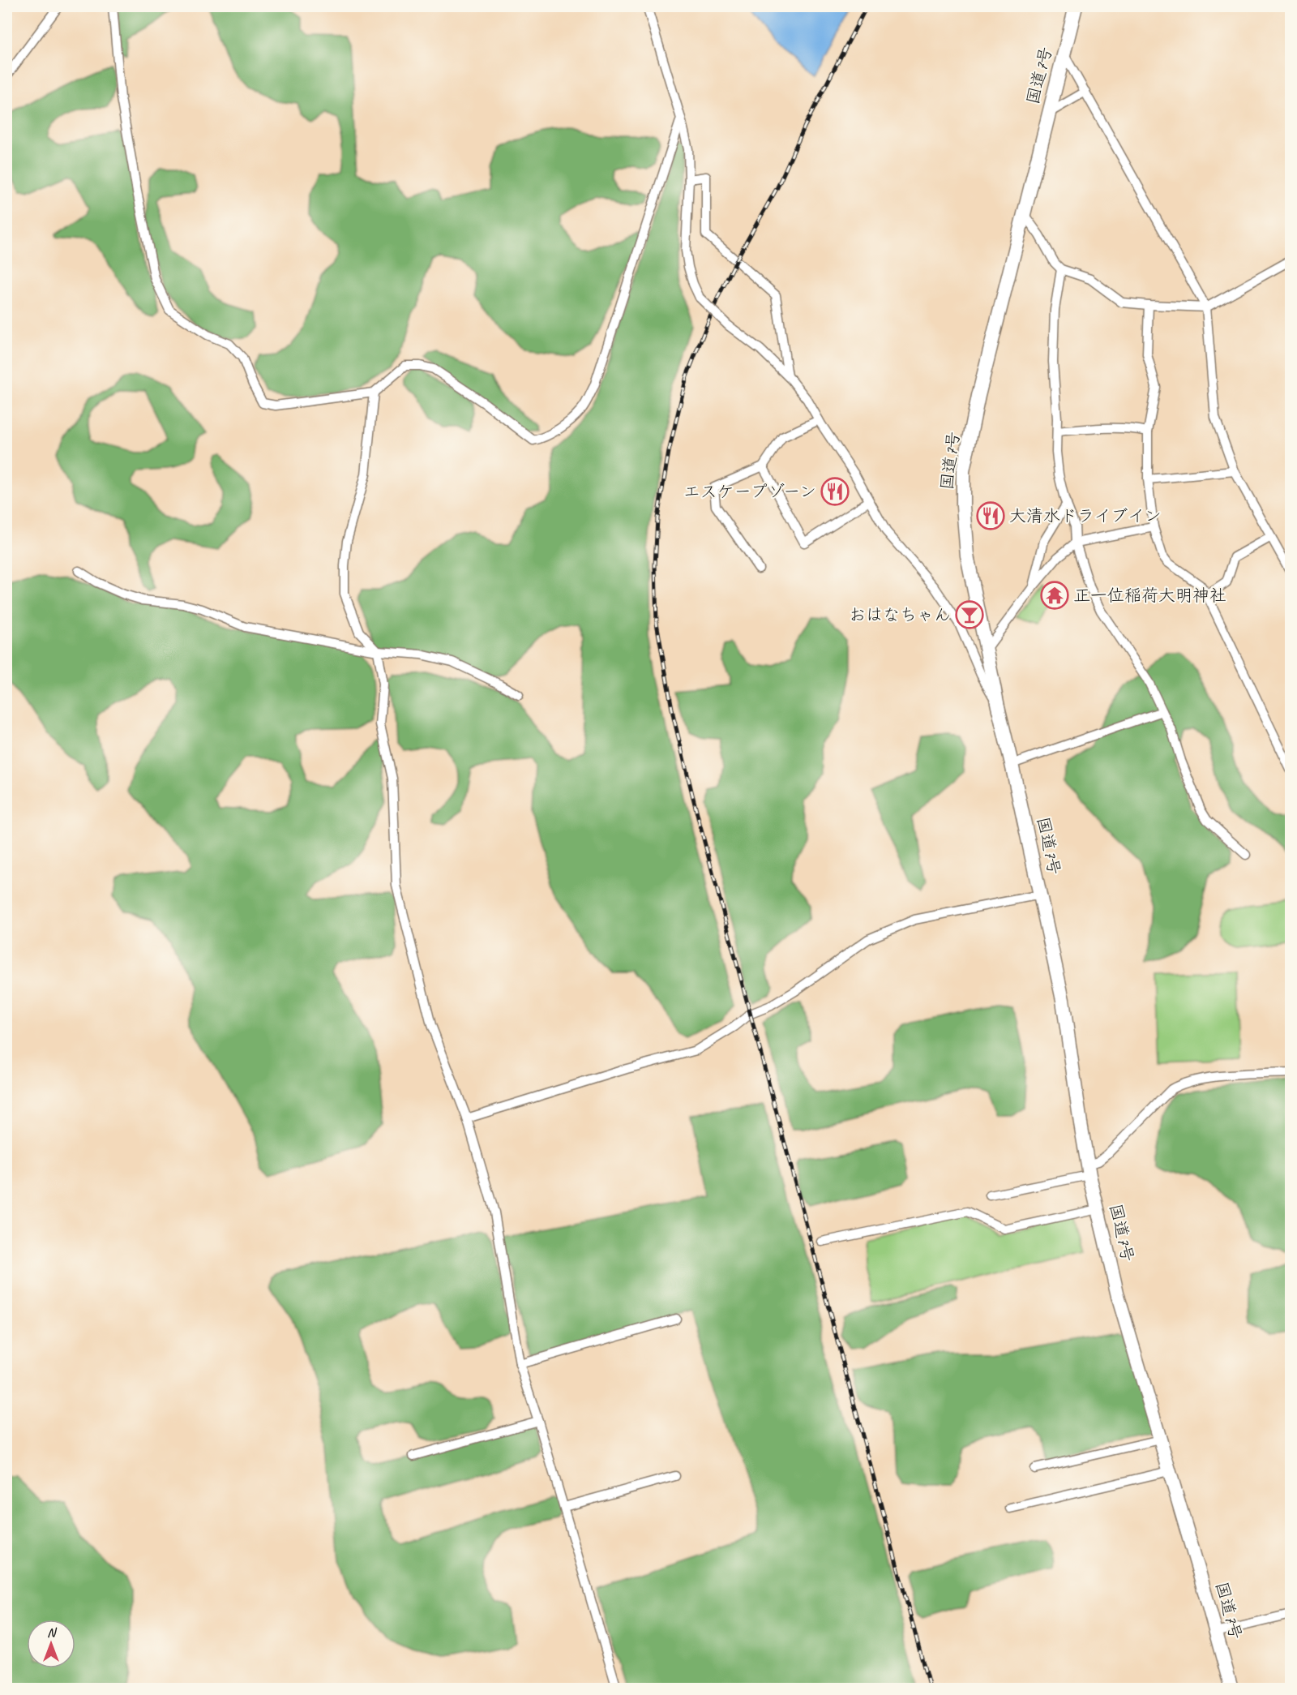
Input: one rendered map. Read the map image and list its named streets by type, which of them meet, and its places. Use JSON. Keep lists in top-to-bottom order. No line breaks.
{"streets":{"highway":["国道7号"]},"places":{"restaurant":["エスケープゾーン","大清水ドライブイン"],"temple":["正一位稲荷大明神社"],"bar":["おはなちゃん"]},"north":"top"}
